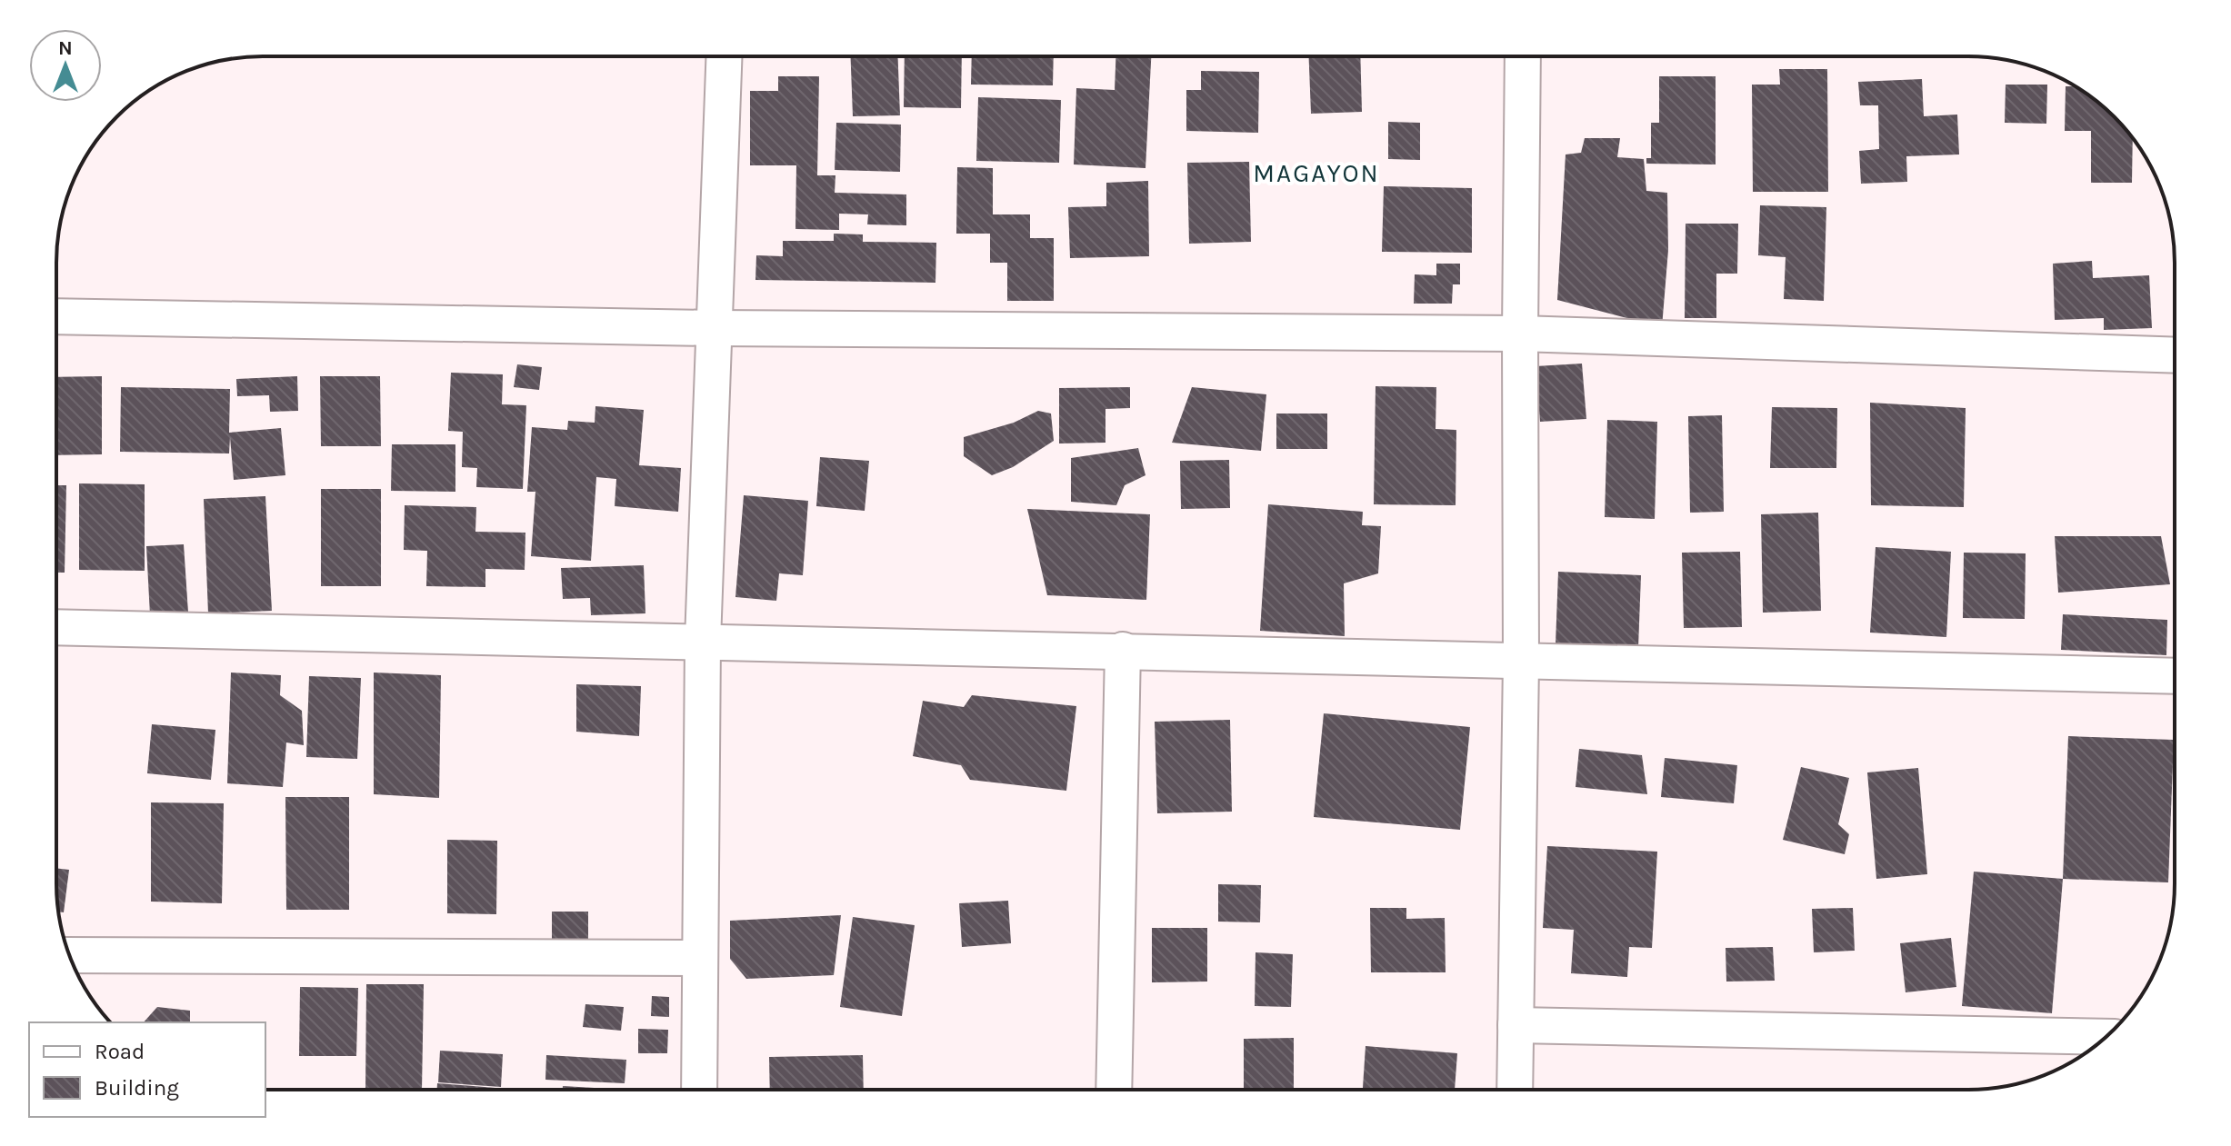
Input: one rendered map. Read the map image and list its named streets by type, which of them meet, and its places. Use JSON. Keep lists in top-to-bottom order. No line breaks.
{"districts":["MAGAYON"],"legend":["Road","Building"],"north":"top"}
